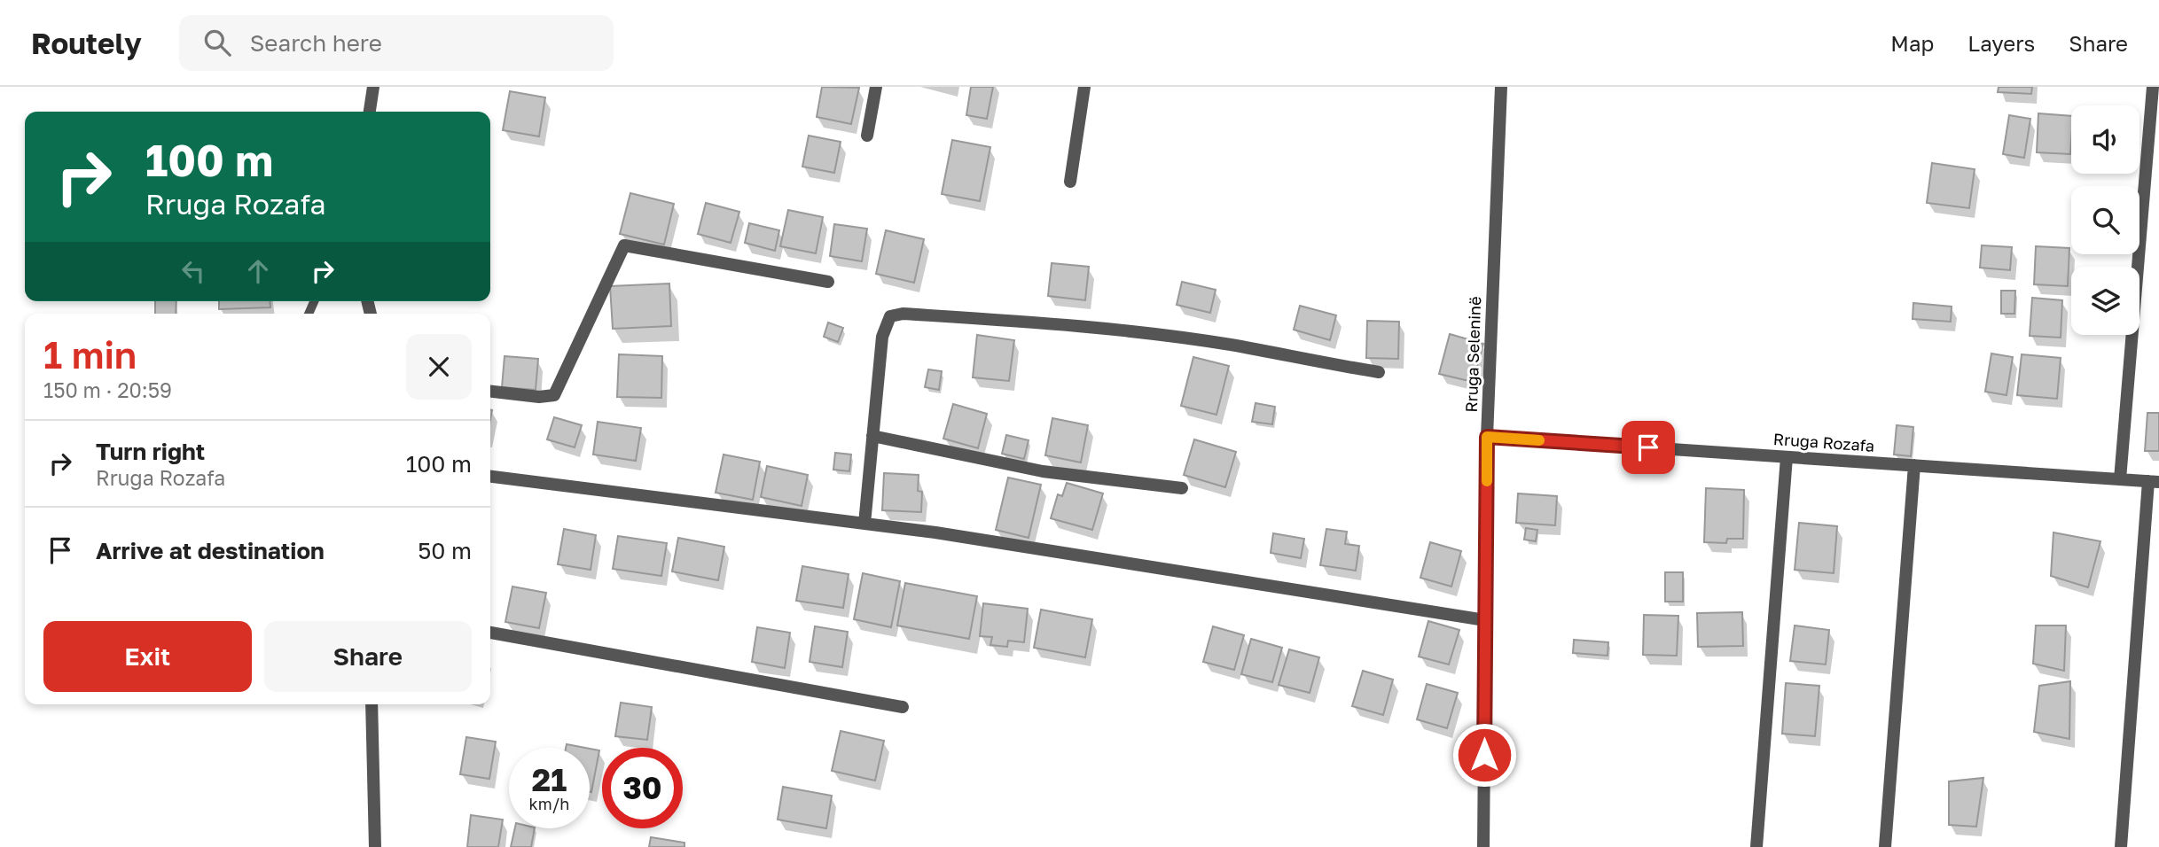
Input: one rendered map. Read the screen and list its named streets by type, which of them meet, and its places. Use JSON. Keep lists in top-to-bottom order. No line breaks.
{"streets":{"street":["Rruga Seleninë","Rruga Rozafa"]},"crossings":[["Rruga Seleninë","Rruga Rozafa"]],"page":{"header":"Routely","search":"Search here","nav":["Map","Layers","Share"],"turn":["100 m","Rruga Rozafa"],"heading":["1 min","150 m · 20:59"],"list":[{"name":"Turn right","note":"Rruga Rozafa","value":"100 m"},{"name":"Arrive at destination","value":"50 m"}],"buttons":["Exit","Share"],"speed":"21 km/h","limit":"30"}}
